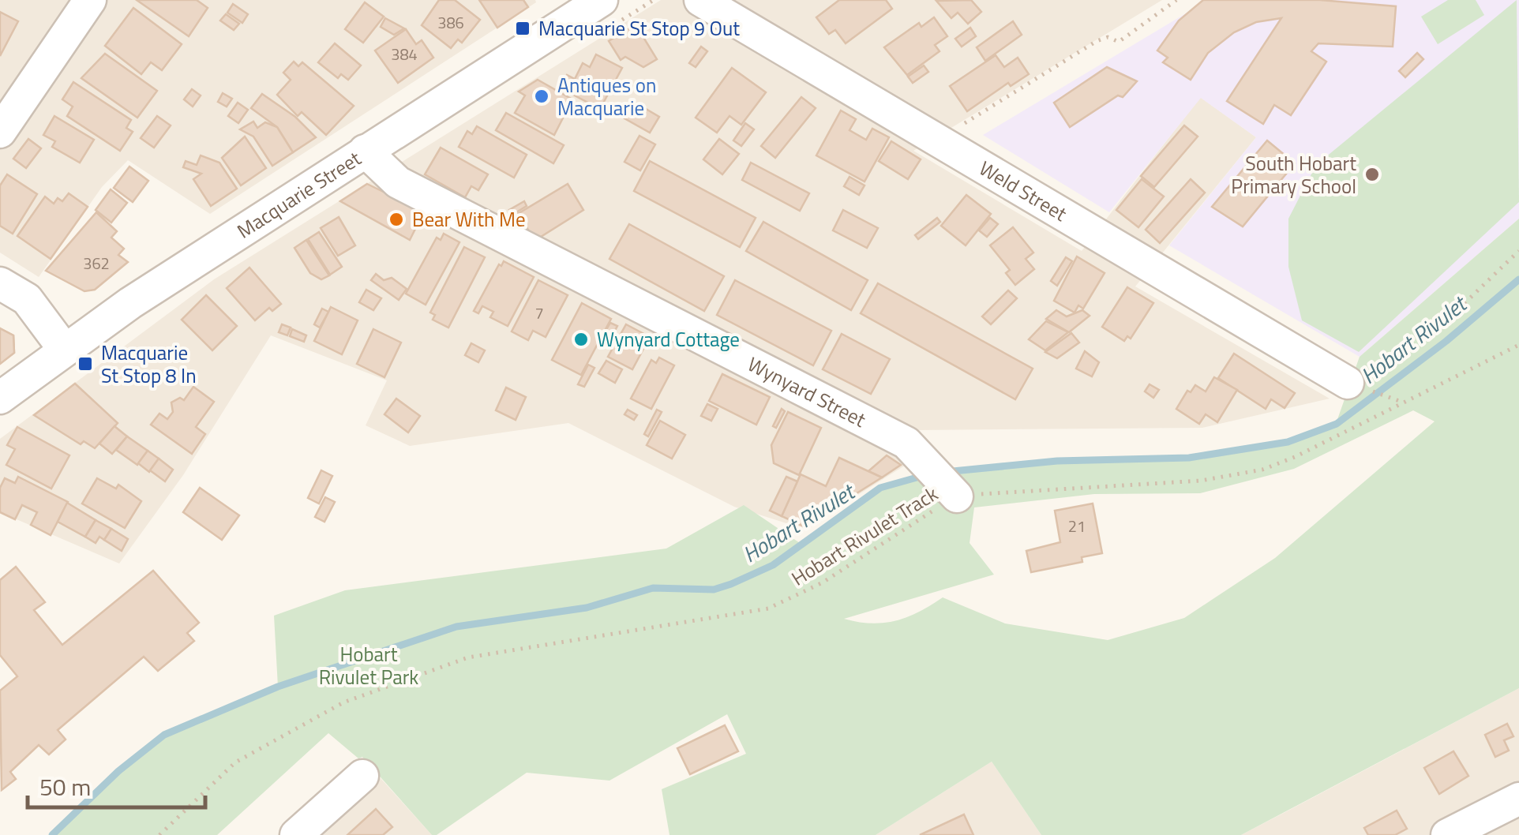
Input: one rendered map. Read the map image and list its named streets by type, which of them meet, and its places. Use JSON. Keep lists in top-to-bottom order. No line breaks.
{"streets":{"street":["Weld Street","Macquarie Street","Wynyard Street"],"path":["Hobart Rivulet Track"]},"crossings":[["Macquarie Street","Wynyard Street"],["Wynyard Street","Hobart Rivulet Track"]],"water":["Hobart Rivulet"],"parks":["Hobart Rivulet Park"],"places":{"transit":["Macquarie St Stop 9 Out","Macquarie St Stop 8 In"],"other":["Antiques on Macquarie","South Hobart Primary School","Bear With Me","Wynyard Cottage"]},"house_numbers":["386","384","362","7","21"],"scale_bar":"50 m"}
